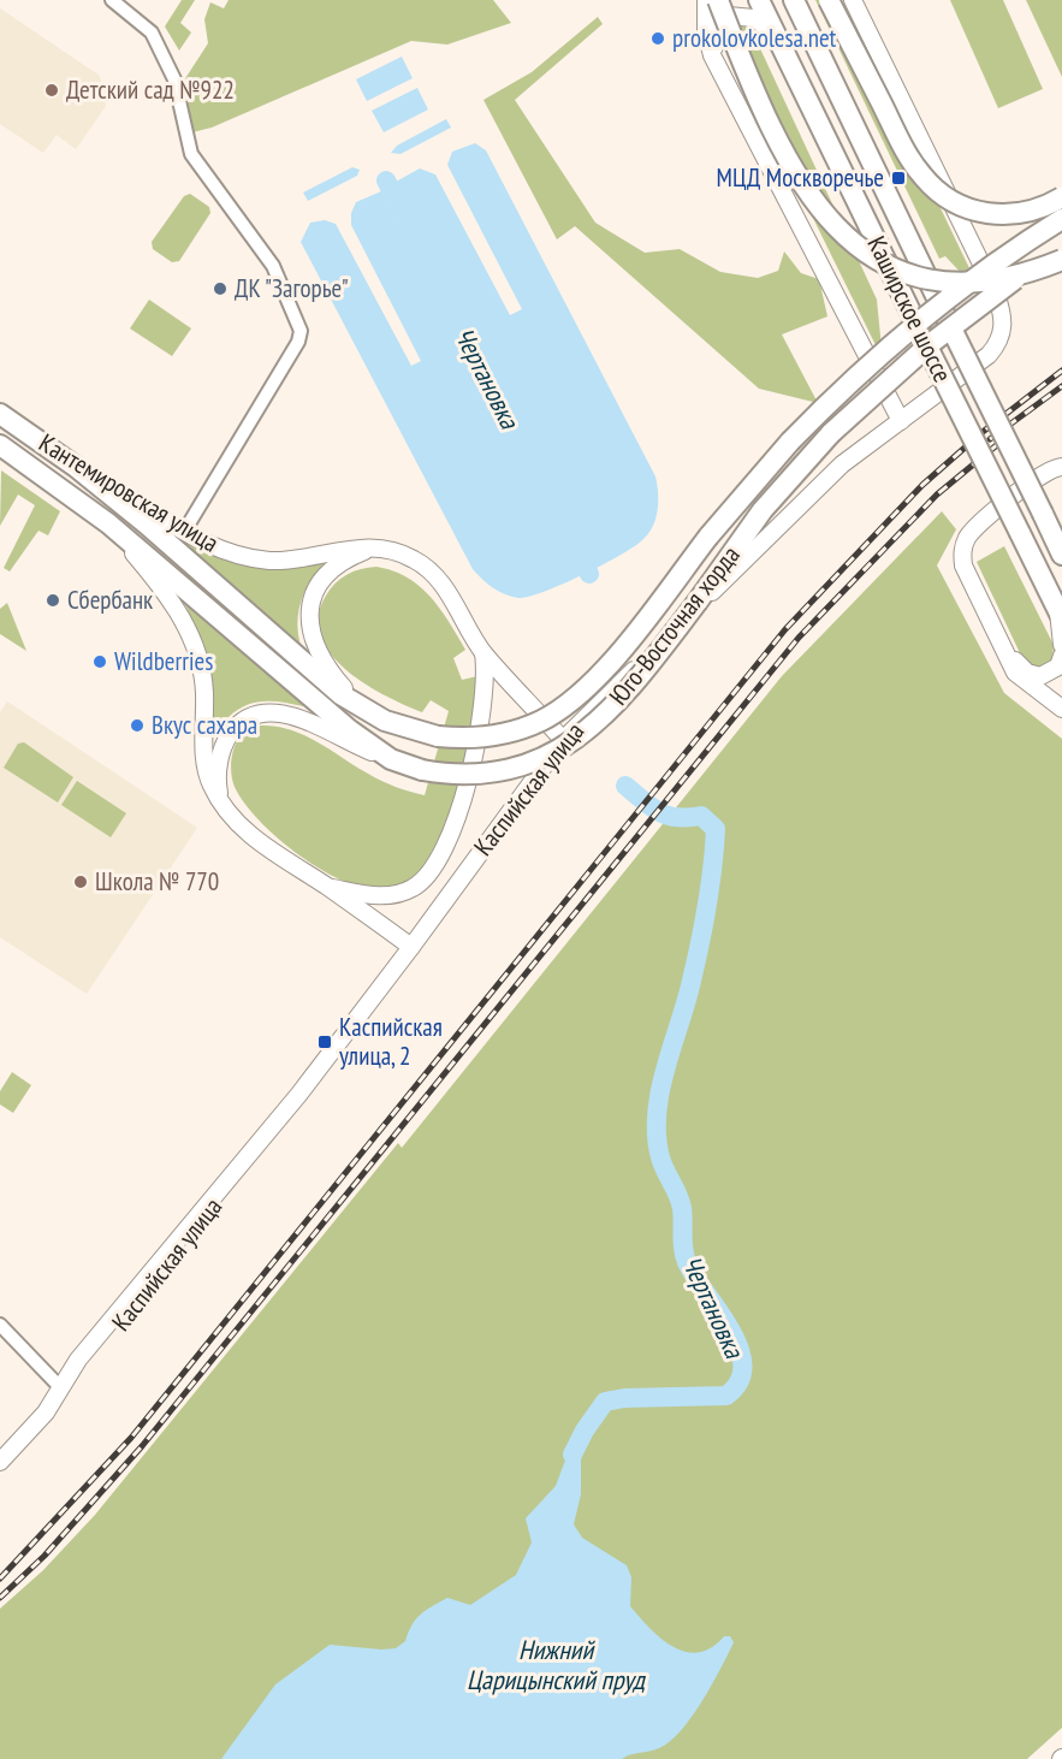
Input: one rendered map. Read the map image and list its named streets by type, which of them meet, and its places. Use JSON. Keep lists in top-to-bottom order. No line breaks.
{"streets":{"main road":["Каширское шоссе","Кантемировская улица","Юго-Восточная хорда","Каспийская улица"]},"crossings":[["Кантемировская улица","Юго-Восточная хорда"],["Кантемировская улица","Каспийская улица"]],"water":["Чертановка","Нижний Царицынский пруд"],"places":{"other":["prokolovkolesa.net","Детский сад №922","ДК \"Загорье\"","Сбербанк","Wildberries","Вкус сахара","Школа № 770"],"transit":["МЦД Москворечье","Каспийская улица, 2"]}}
